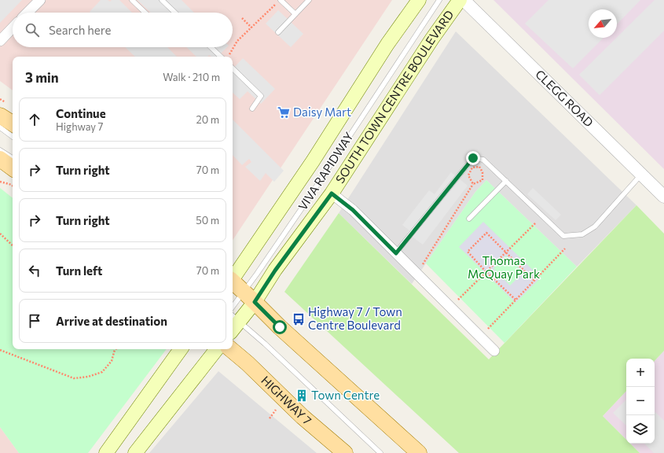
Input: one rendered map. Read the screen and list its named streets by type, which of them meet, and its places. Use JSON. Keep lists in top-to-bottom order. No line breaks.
{"streets":{"main road":["SOUTH TOWN CENTRE BOULEVARD","HIGHWAY 7"],"street":["CLEGG ROAD"],"lane":["VIVA RAPIDWAY"]},"crossings":[["SOUTH TOWN CENTRE BOULEVARD","VIVA RAPIDWAY"]],"parks":["Thomas McQuay Park"],"places":{"supermarket":["Daisy Mart"],"bus stop":["Highway 7 / Town Centre Boulevard"],"building":["Town Centre"]},"north":"bottom left","page":{"search":"Search here","heading":["3 min","Walk · 210 m"],"list":[["Continue","Highway 7","20 m"],["Turn right","70 m"],["Turn right","50 m"],["Turn left","70 m"],"Arrive at destination"],"map_buttons":["+","−"]}}
